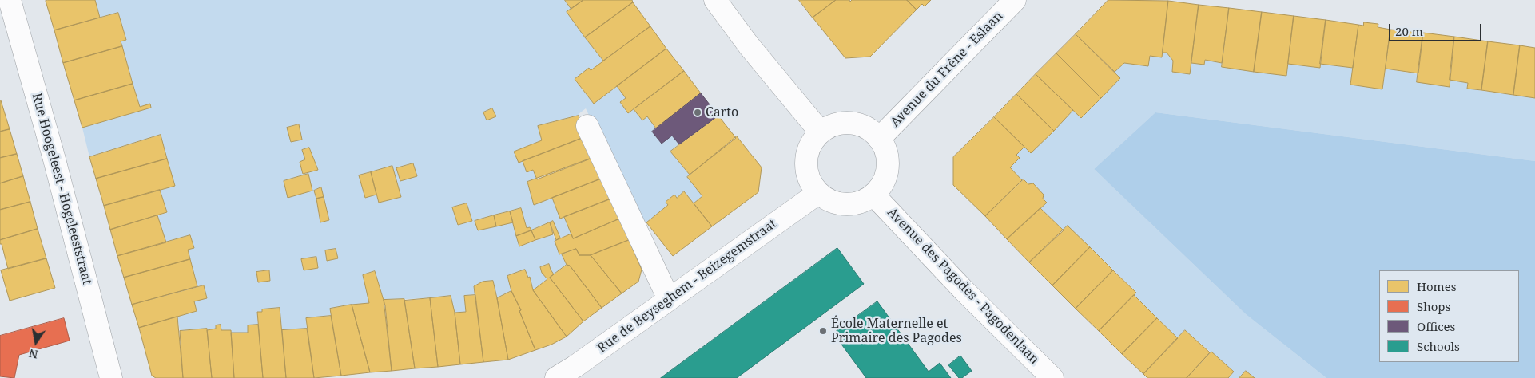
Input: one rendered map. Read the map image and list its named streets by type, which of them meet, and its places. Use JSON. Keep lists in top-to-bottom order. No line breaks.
{"streets":{"street":["Avenue du Frêne - Eslaan","Rue Hoogeleest - Hogeleeststraat","Rue de Beyseghem - Beizegemstraat","Avenue des Pagodes - Pagodenlaan"]},"crossings":[["Avenue du Frêne - Eslaan","Rue de Beyseghem - Beizegemstraat"],["Avenue du Frêne - Eslaan","Avenue des Pagodes - Pagodenlaan"],["Rue de Beyseghem - Beizegemstraat","Avenue des Pagodes - Pagodenlaan"]],"places":["Carto","École Maternelle et Primaire des Pagodes"],"legend":["Homes","Shops","Offices","Schools"],"scale_bar":"20 m","north":"bottom"}
